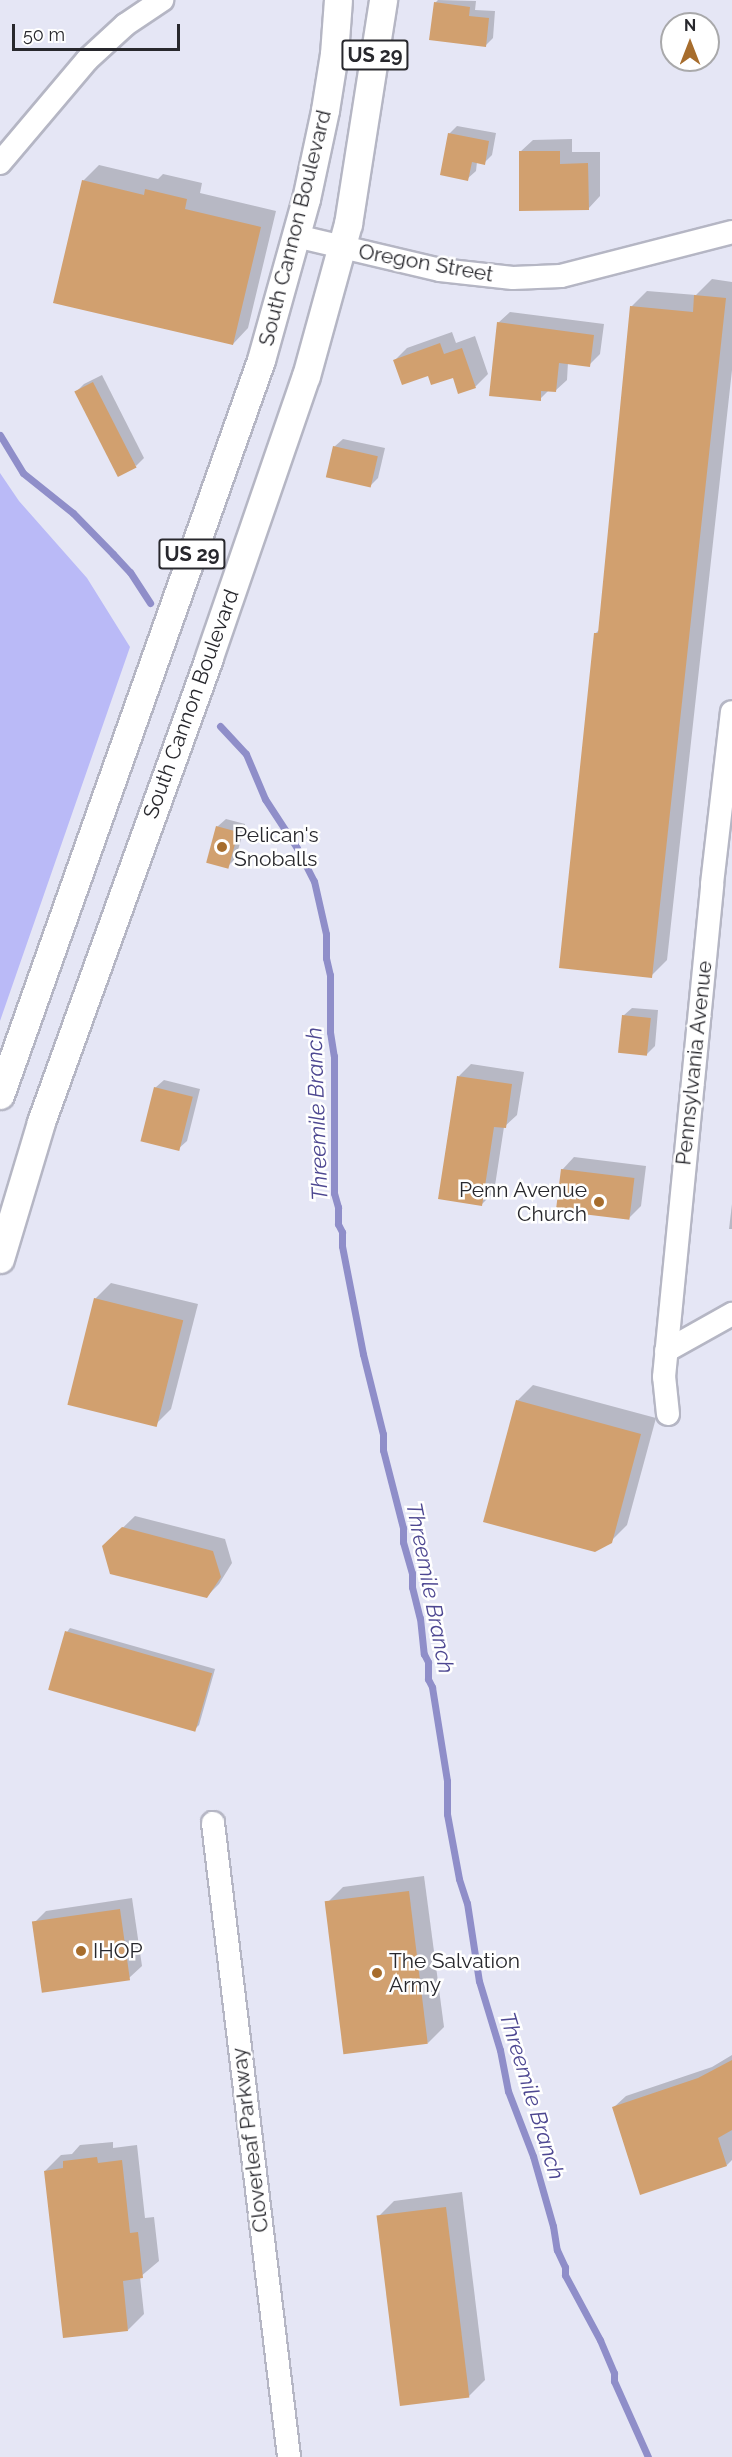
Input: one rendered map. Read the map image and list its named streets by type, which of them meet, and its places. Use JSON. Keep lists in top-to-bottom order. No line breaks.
{"streets":{"main road":["US 29","South Cannon Boulevard"],"street":["Oregon Street","Pennsylvania Avenue","Cloverleaf Parkway"]},"crossings":[["South Cannon Boulevard","Oregon Street"]],"water":["Threemile Branch"],"places":["Pelican's Snoballs","Penn Avenue Church","IHOP","The Salvation Army"],"scale_bar":"50 m","north":"top"}
